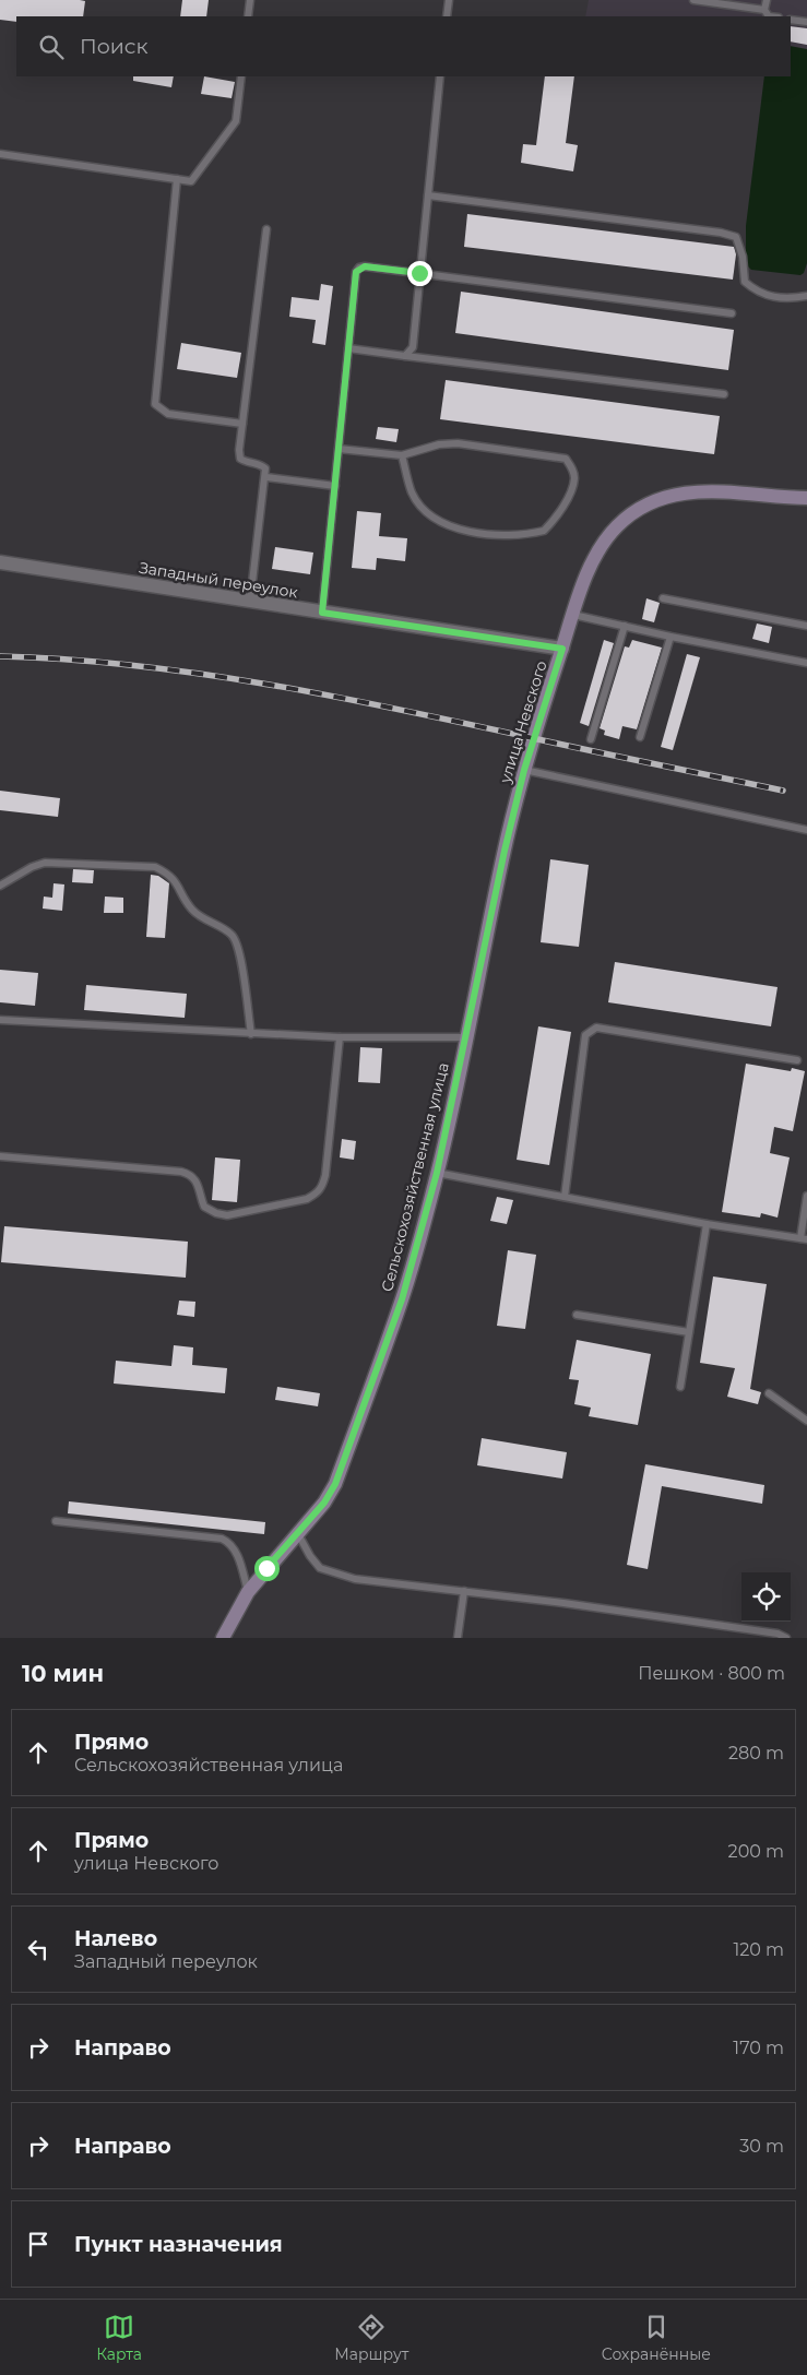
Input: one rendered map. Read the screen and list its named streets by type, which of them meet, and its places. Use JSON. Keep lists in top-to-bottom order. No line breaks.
{"streets":{"main road":["улица Невского","Сельскохозяйственная улица"],"street":["Западный переулок"]},"crossings":[["Западный переулок","улица Невского"],["улица Невского","Сельскохозяйственная улица"]],"page":{"search":"Поиск","heading":["10 мин","Пешком · 800 m"],"list":[["Прямо","Сельскохозяйственная улица","280 m"],["Прямо","улица Невского","200 m"],["Налево","Западный переулок","120 m"],["Направо","170 m"],["Направо","30 m"],"Пункт назначения"],"nav":["Карта","Маршрут","Сохранённые"]}}
